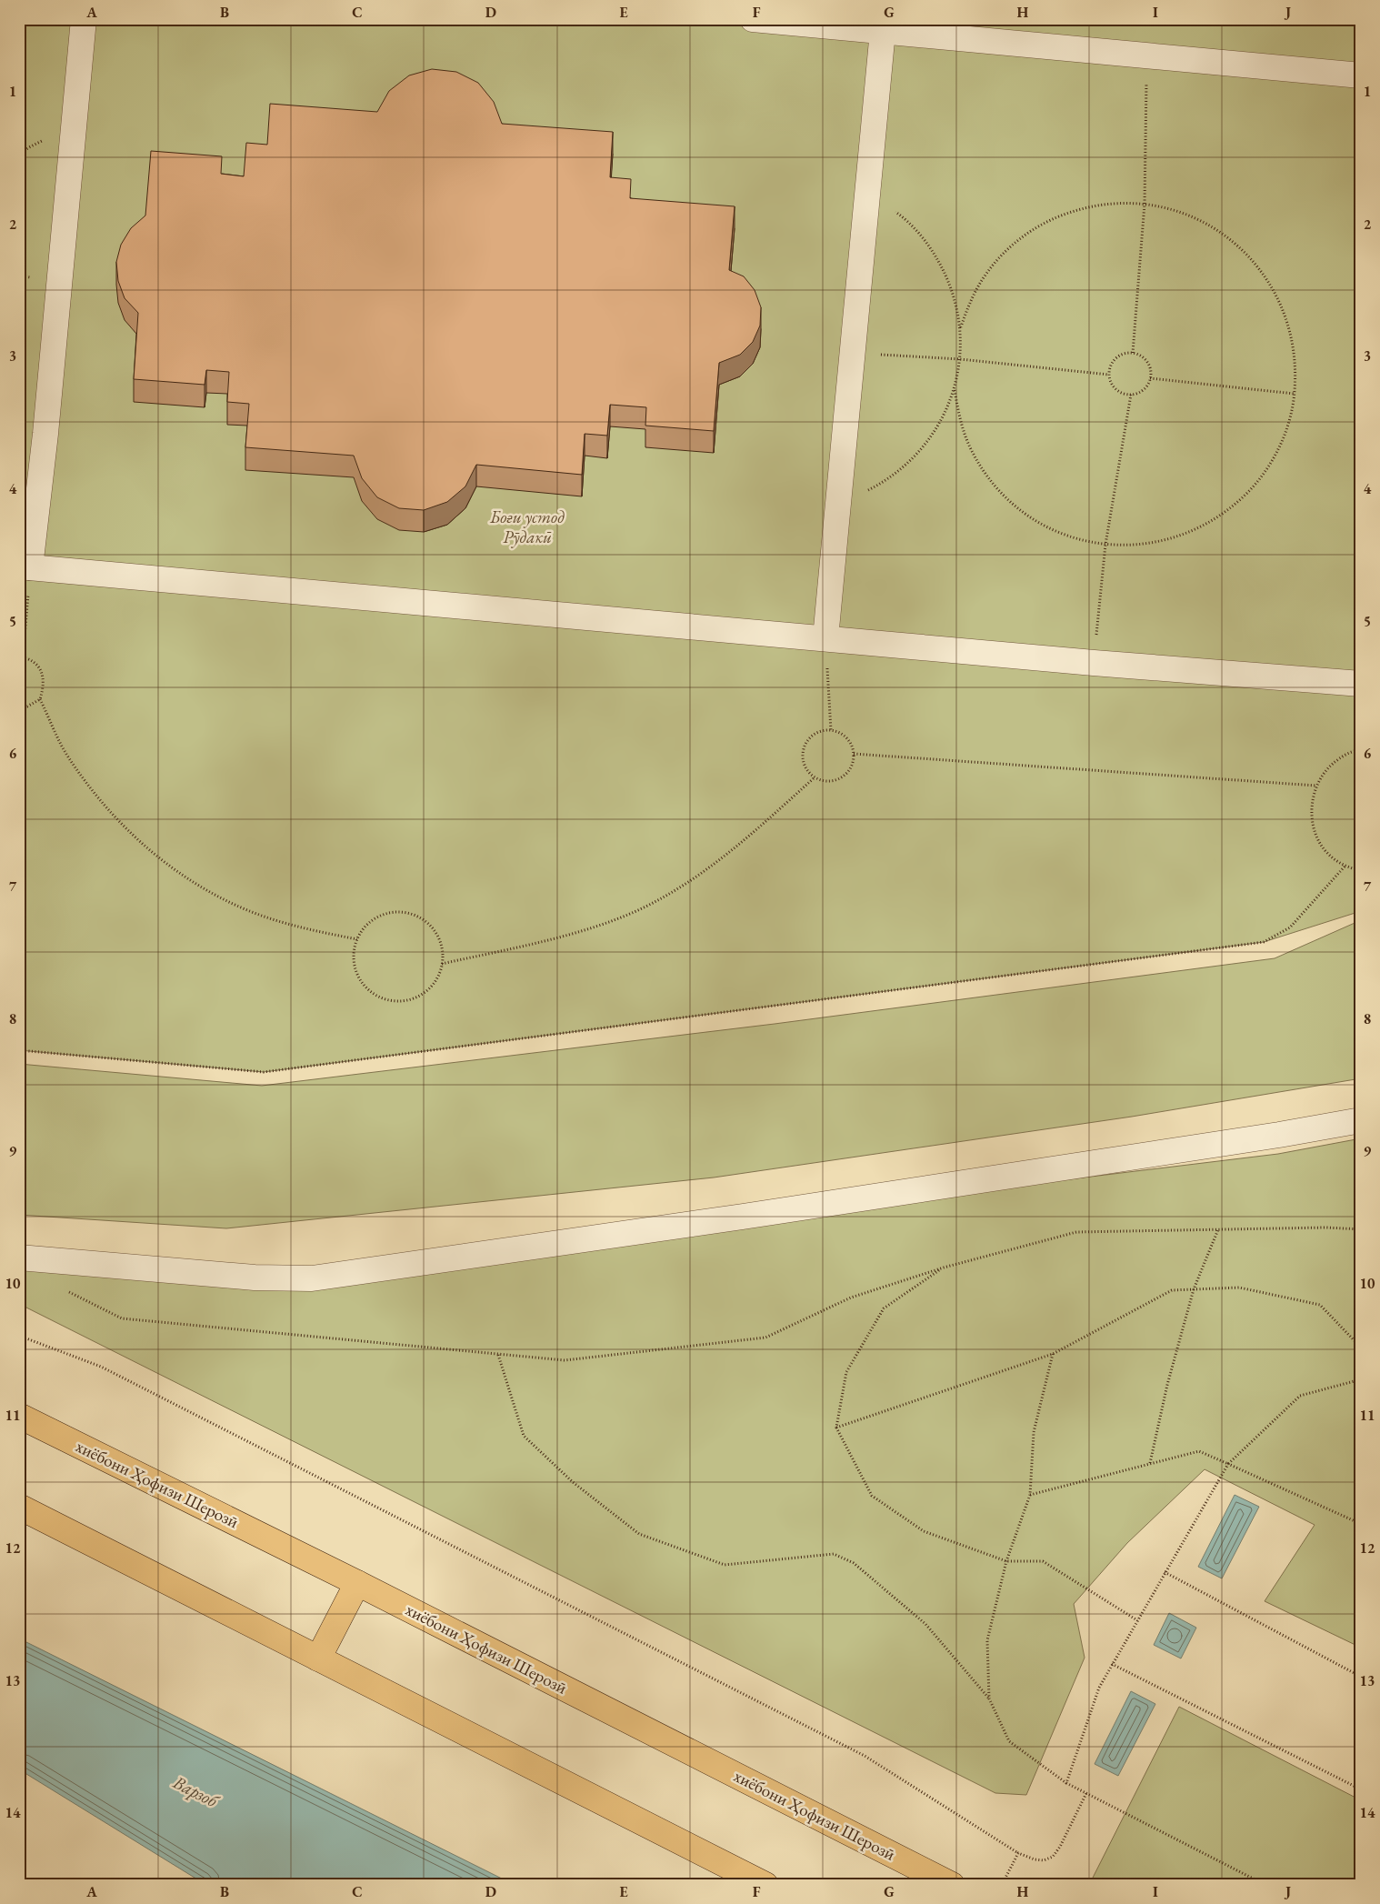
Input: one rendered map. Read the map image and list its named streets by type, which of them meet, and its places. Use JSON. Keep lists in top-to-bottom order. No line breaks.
{"streets":{"main road":["хиёбони Ҳофизи Шерозӣ"]},"water":["Варзоб"],"parks":["Боғи устод Рӯдакӣ"],"grid":{"columns":["A","B","C","D","E","F","G","H","I","J"],"rows":["1","2","3","4","5","6","7","8","9","10","11","12","13","14"]}}
